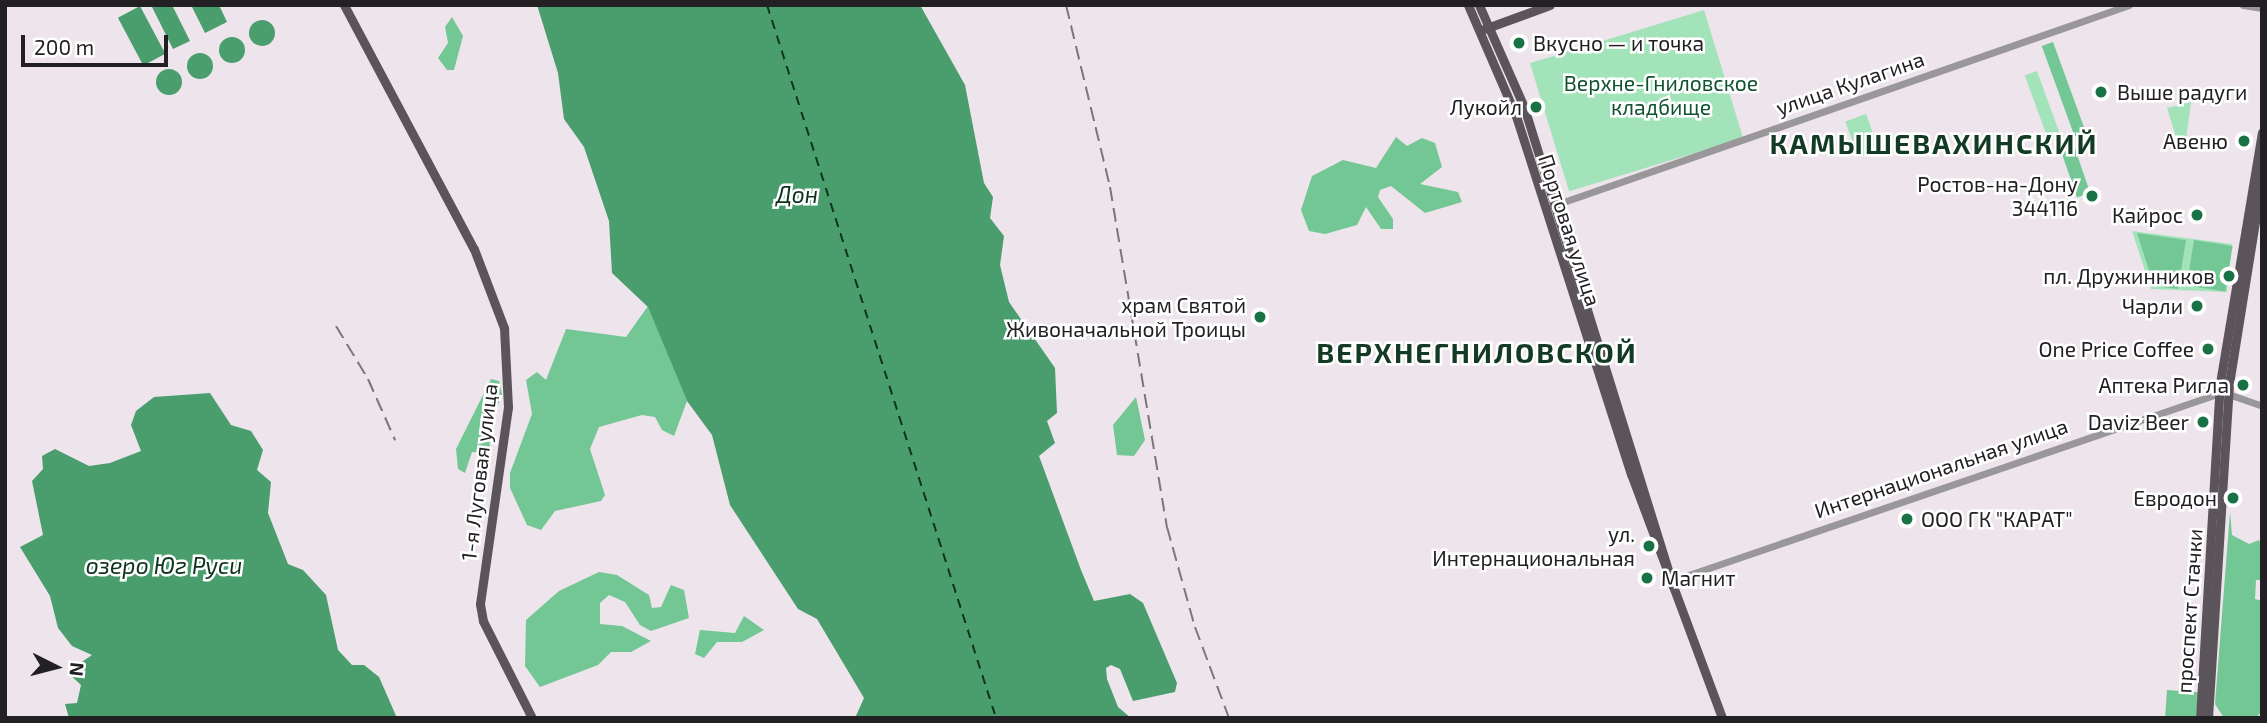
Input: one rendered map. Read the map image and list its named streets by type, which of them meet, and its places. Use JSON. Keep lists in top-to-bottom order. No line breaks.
{"streets":{"main road":["Портовая улица","1-я Луговая улица","проспект Стачки"],"street":["улица Кулагина","Интернациональная улица"]},"crossings":[["улица Кулагина","Портовая улица"],["Портовая улица","Интернациональная улица"],["Интернациональная улица","проспект Стачки"]],"districts":["КАМЫШЕВАХИНСКИЙ","ВЕРХНЕГНИЛОВСКОЙ"],"water":["Дон","озеро Юг Руси"],"parks":["Верхне-Гниловское кладбище"],"places":["Вкусно — и точка","Выше радуги","Лукойл","Авеню","Ростов-на-Дону 344116","Кайрос","пл. Дружинников","Чарли","храм Святой Живоначальной Троицы","One Price Coffee","Аптека Ригла","Daviz Beer","Евродон","ООО ГК \"КАРАТ\"","ул. Интернациональная","Магнит"],"scale_bar":"200 m","north":"right"}
